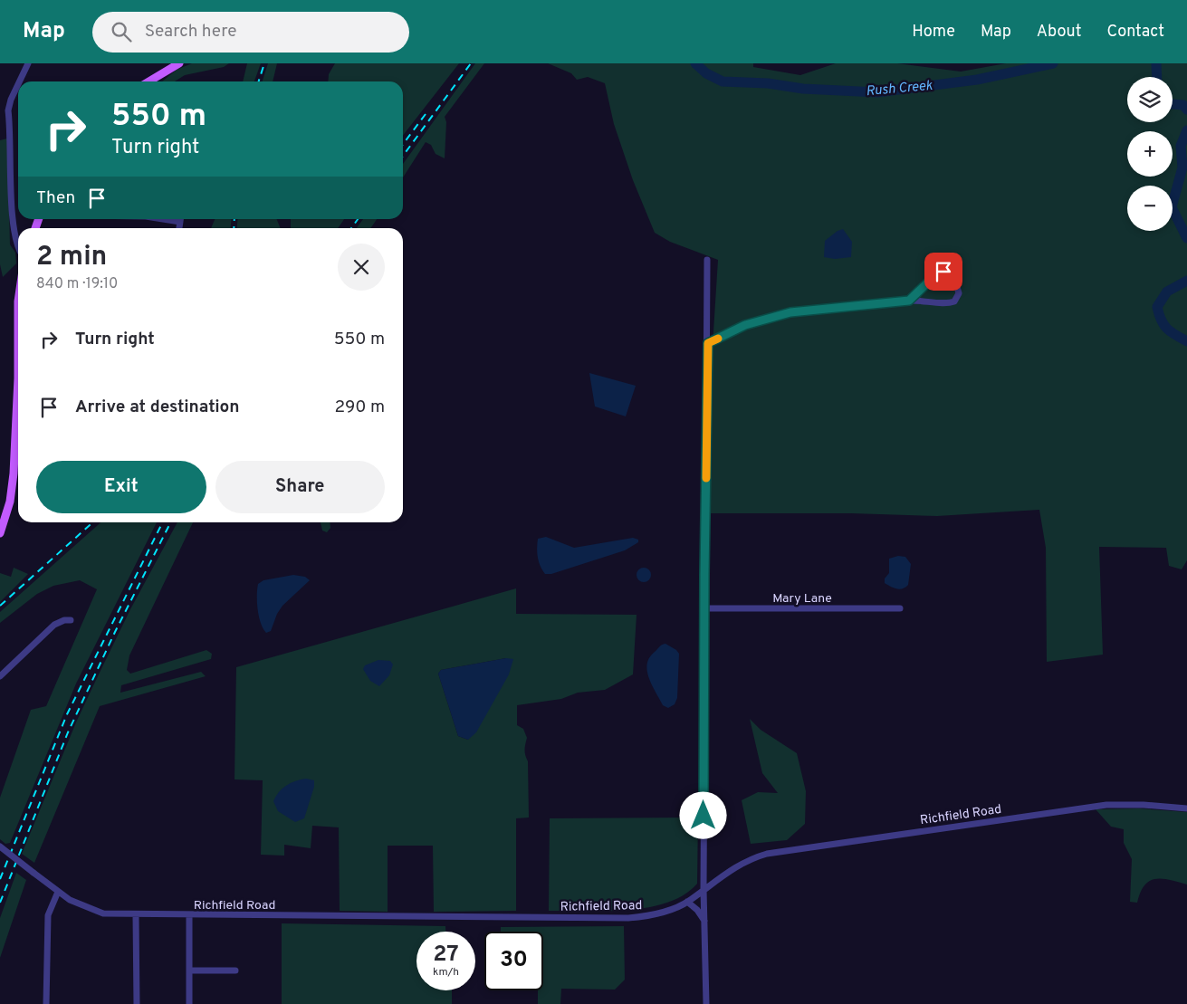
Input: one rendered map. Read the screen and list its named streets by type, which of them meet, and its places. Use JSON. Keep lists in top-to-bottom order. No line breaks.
{"streets":{"street":["Mary Lane","Richfield Road"]},"water":["Rush Creek"],"page":{"header":"Map","search":"Search here","nav":["Home","Map","About","Contact"],"map_buttons":["+","−"],"turn":["550 m","Turn right"],"then":"Then","heading":["2 min","840 m · 19:10"],"list":[{"name":"Turn right","value":"550 m"},{"name":"Arrive at destination","value":"290 m"}],"buttons":["Exit","Share"],"speed":"27 km/h","limit":"30"}}
